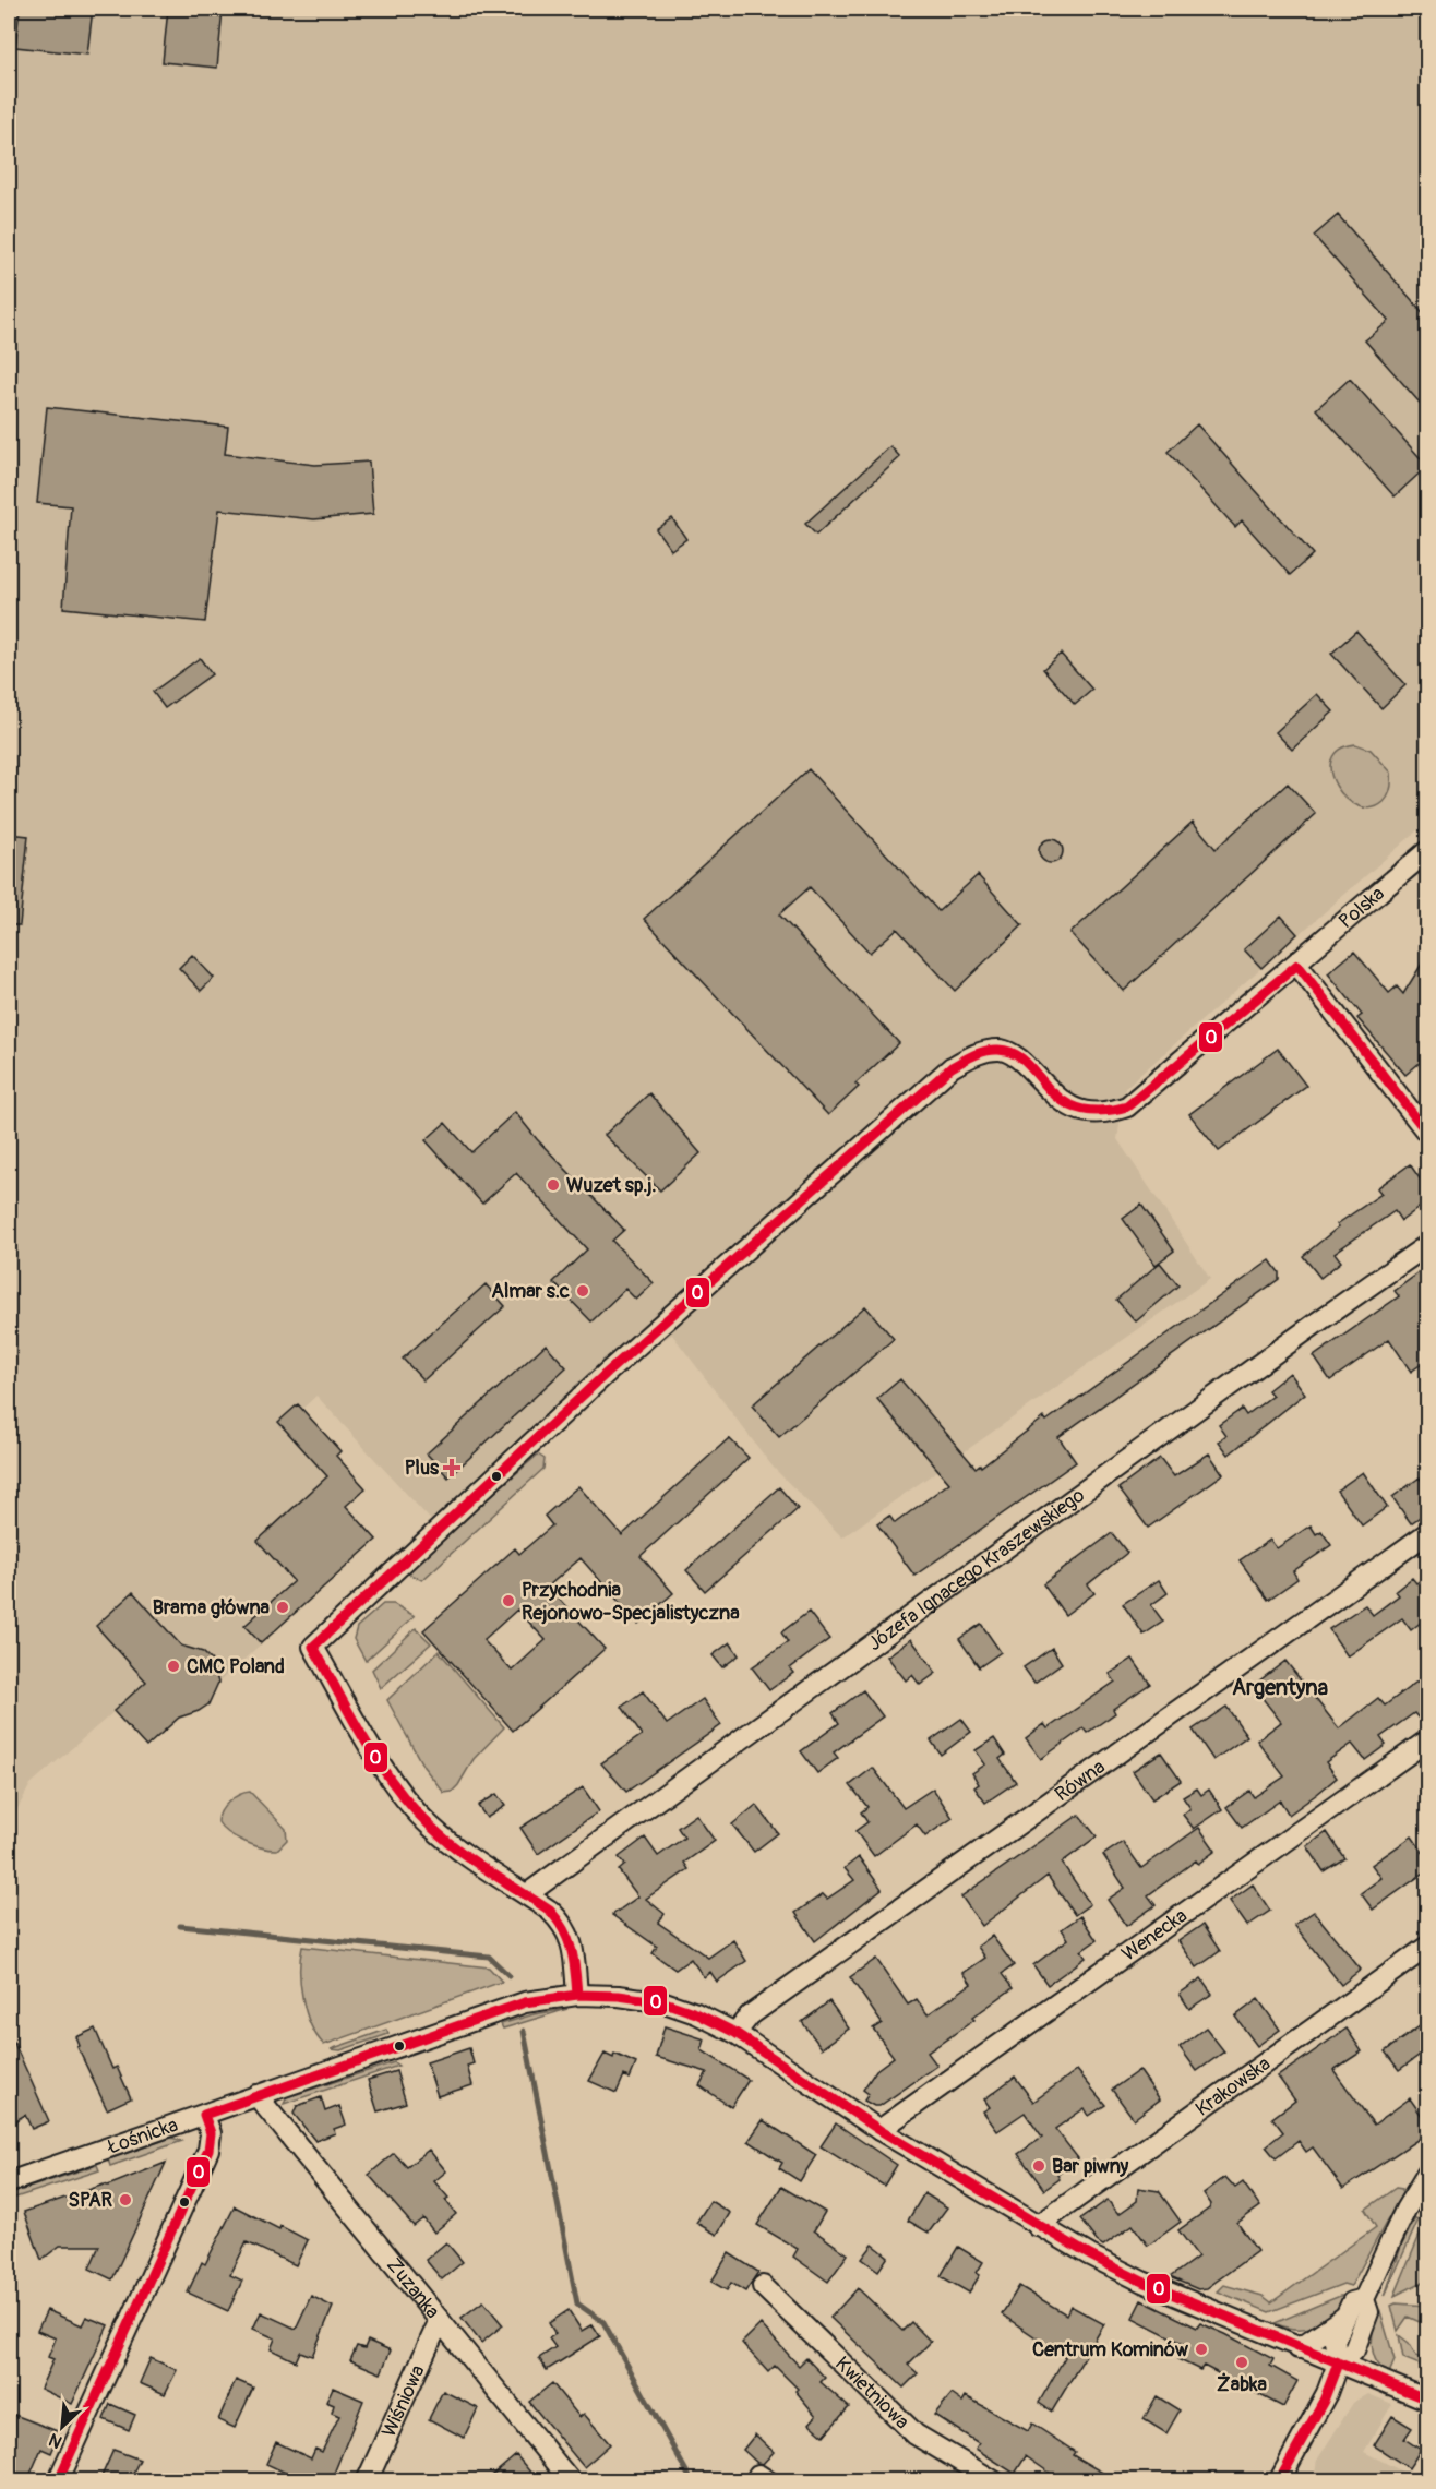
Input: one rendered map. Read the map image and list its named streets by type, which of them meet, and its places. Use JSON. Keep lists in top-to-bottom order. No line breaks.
{"streets":{"street":["Polska","Józefa Ignacego Kraszewskiego","Równa","Wenecka","Krakowska","Łośnicka","Zuzanka","Kwietniowa","Wiśniowa"]},"crossings":[["Polska","Józefa Ignacego Kraszewskiego"],["Równa","Łośnicka"],["Wenecka","Łośnicka"],["Krakowska","Łośnicka"],["Łośnicka","Zuzanka"],["Zuzanka","Wiśniowa"]],"districts":["Argentyna"],"places":{"other":["Wuzet sp.j.","Almar s.c","Przychodnia Rejonowo-Specjalistyczna","Brama główna","CMC Poland","Bar piwny","SPAR","Centrum Kominów","Żabka"],"health":["Plus"]},"lines":["transit line 0"],"north":"bottom left"}
